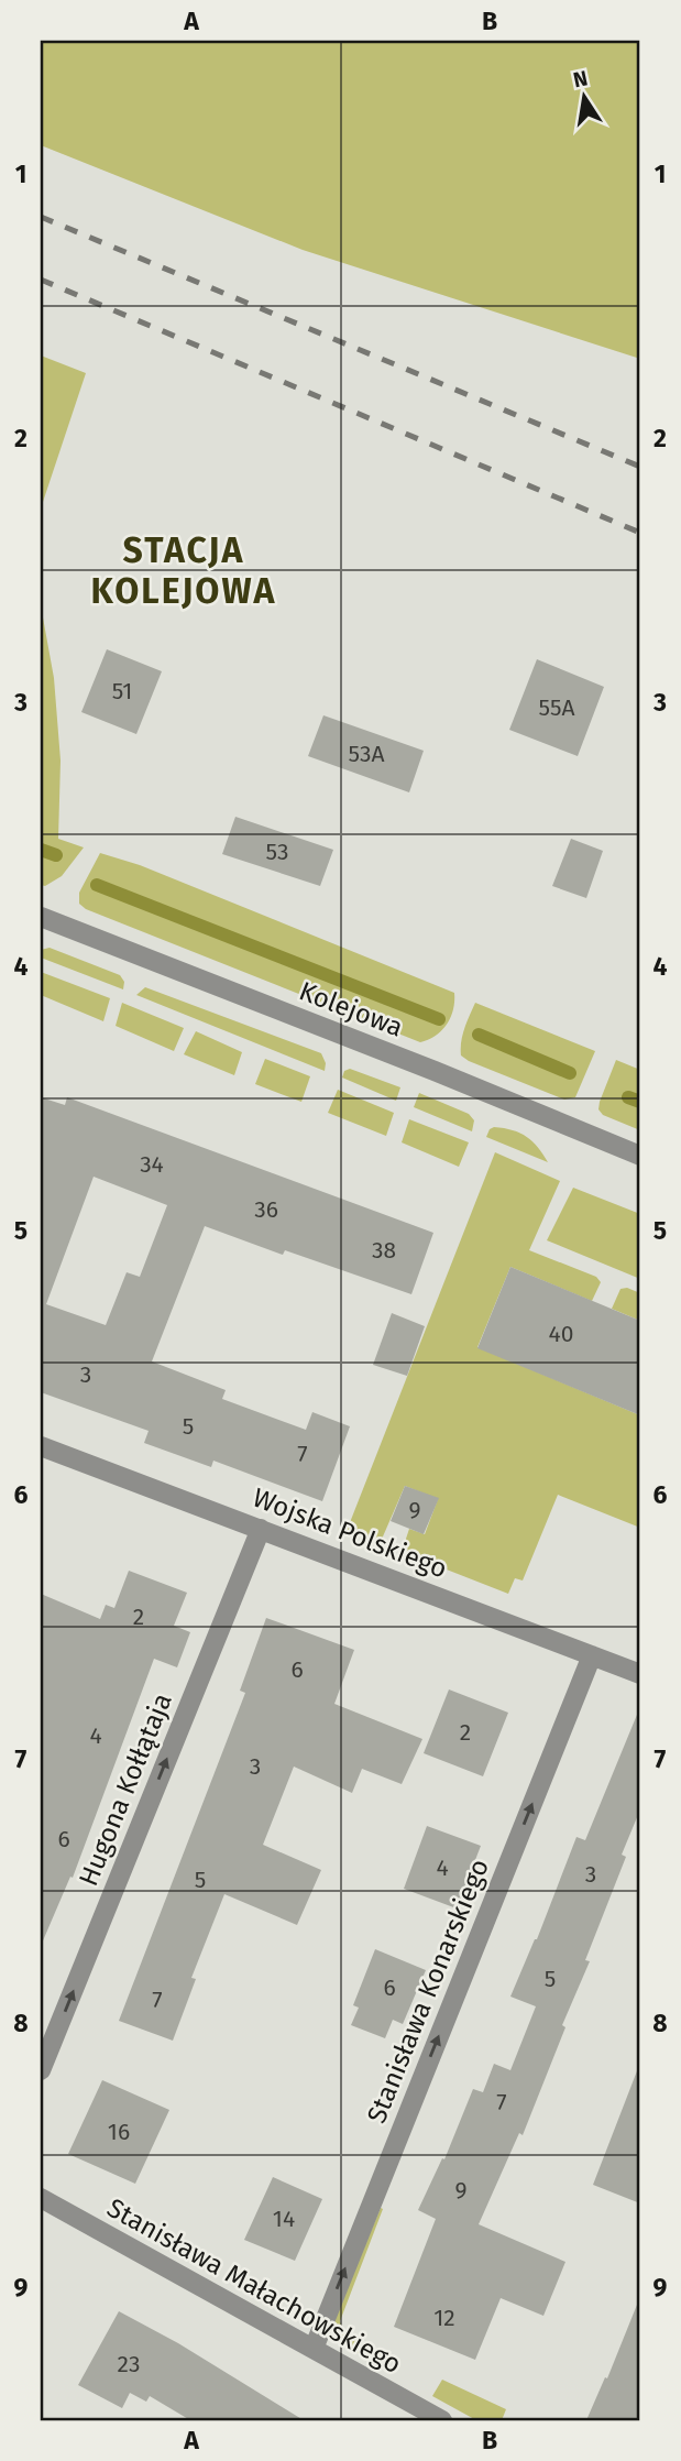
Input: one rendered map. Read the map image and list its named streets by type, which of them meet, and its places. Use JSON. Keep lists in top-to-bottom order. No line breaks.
{"streets":{"street":["Kolejowa","Wojska Polskiego","Hugona Kołłątaja","Stanisława Konarskiego","Stanisława Małachowskiego"]},"crossings":[["Wojska Polskiego","Hugona Kołłątaja"],["Wojska Polskiego","Stanisława Konarskiego"],["Stanisława Konarskiego","Stanisława Małachowskiego"]],"one_way":["Hugona Kołłątaja","Stanisława Konarskiego"],"districts":["STACJA KOLEJOWA"],"house_numbers":["51","55A","53A","53","34","36","38","40","3","5","7","9","2","6","2","4","3","6","4","3","5","5","6","7","7","16","9","14","12","23"],"north":"top","grid":{"columns":["A","B"],"rows":["1","2","3","4","5","6","7","8","9"]}}
